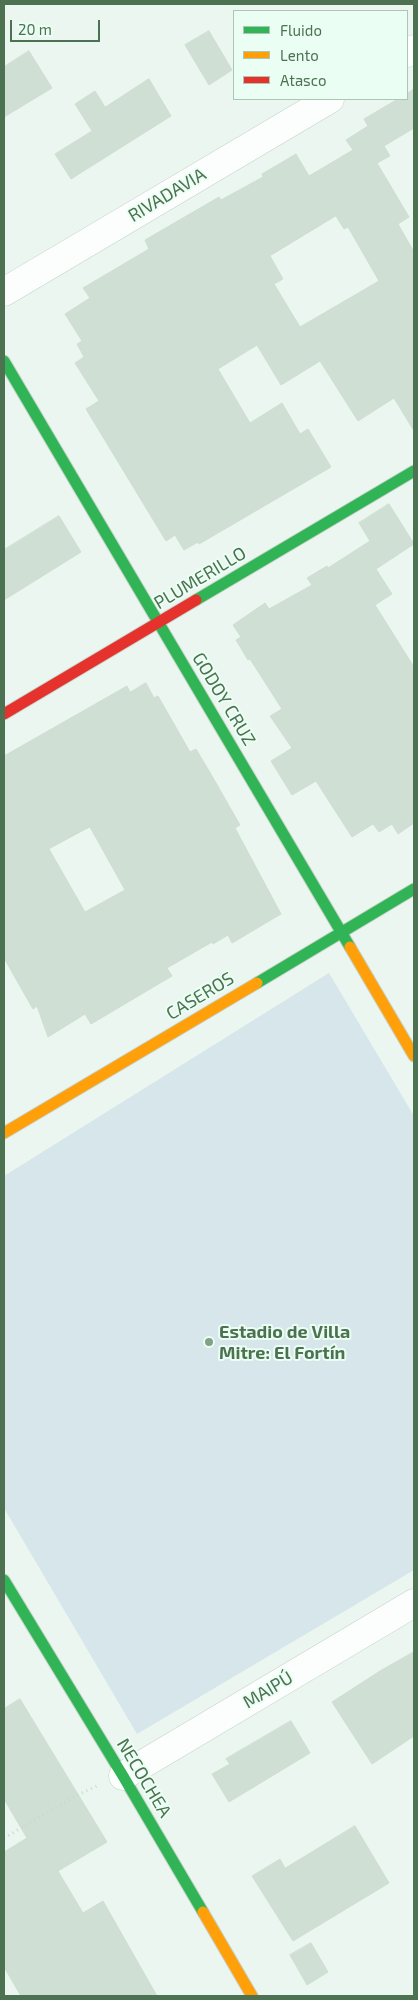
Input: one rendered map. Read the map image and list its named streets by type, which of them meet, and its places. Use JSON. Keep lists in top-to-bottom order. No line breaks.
{"streets":{"street":["RIVADAVIA","PLUMERILLO","GODOY CRUZ","CASEROS","MAIPÚ","NECOCHEA"]},"crossings":[["PLUMERILLO","GODOY CRUZ"],["GODOY CRUZ","CASEROS"],["MAIPÚ","NECOCHEA"]],"places":["Estadio de Villa Mitre: El Fortín"],"legend":["Fluido","Lento","Atasco"],"scale_bar":"20 m"}
